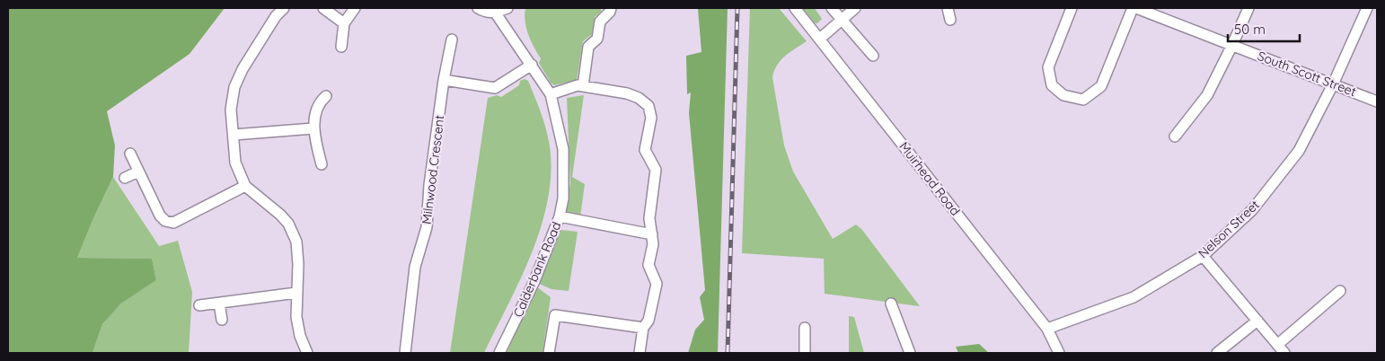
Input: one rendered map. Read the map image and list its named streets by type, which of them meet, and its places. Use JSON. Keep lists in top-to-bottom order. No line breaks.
{"streets":{"street":["South Scott Street","Milnwood Crescent","Muirhead Road","Nelson Street","Calderbank Road"]},"crossings":[["South Scott Street","Nelson Street"],["Muirhead Road","Nelson Street"]],"scale_bar":"50 m"}
